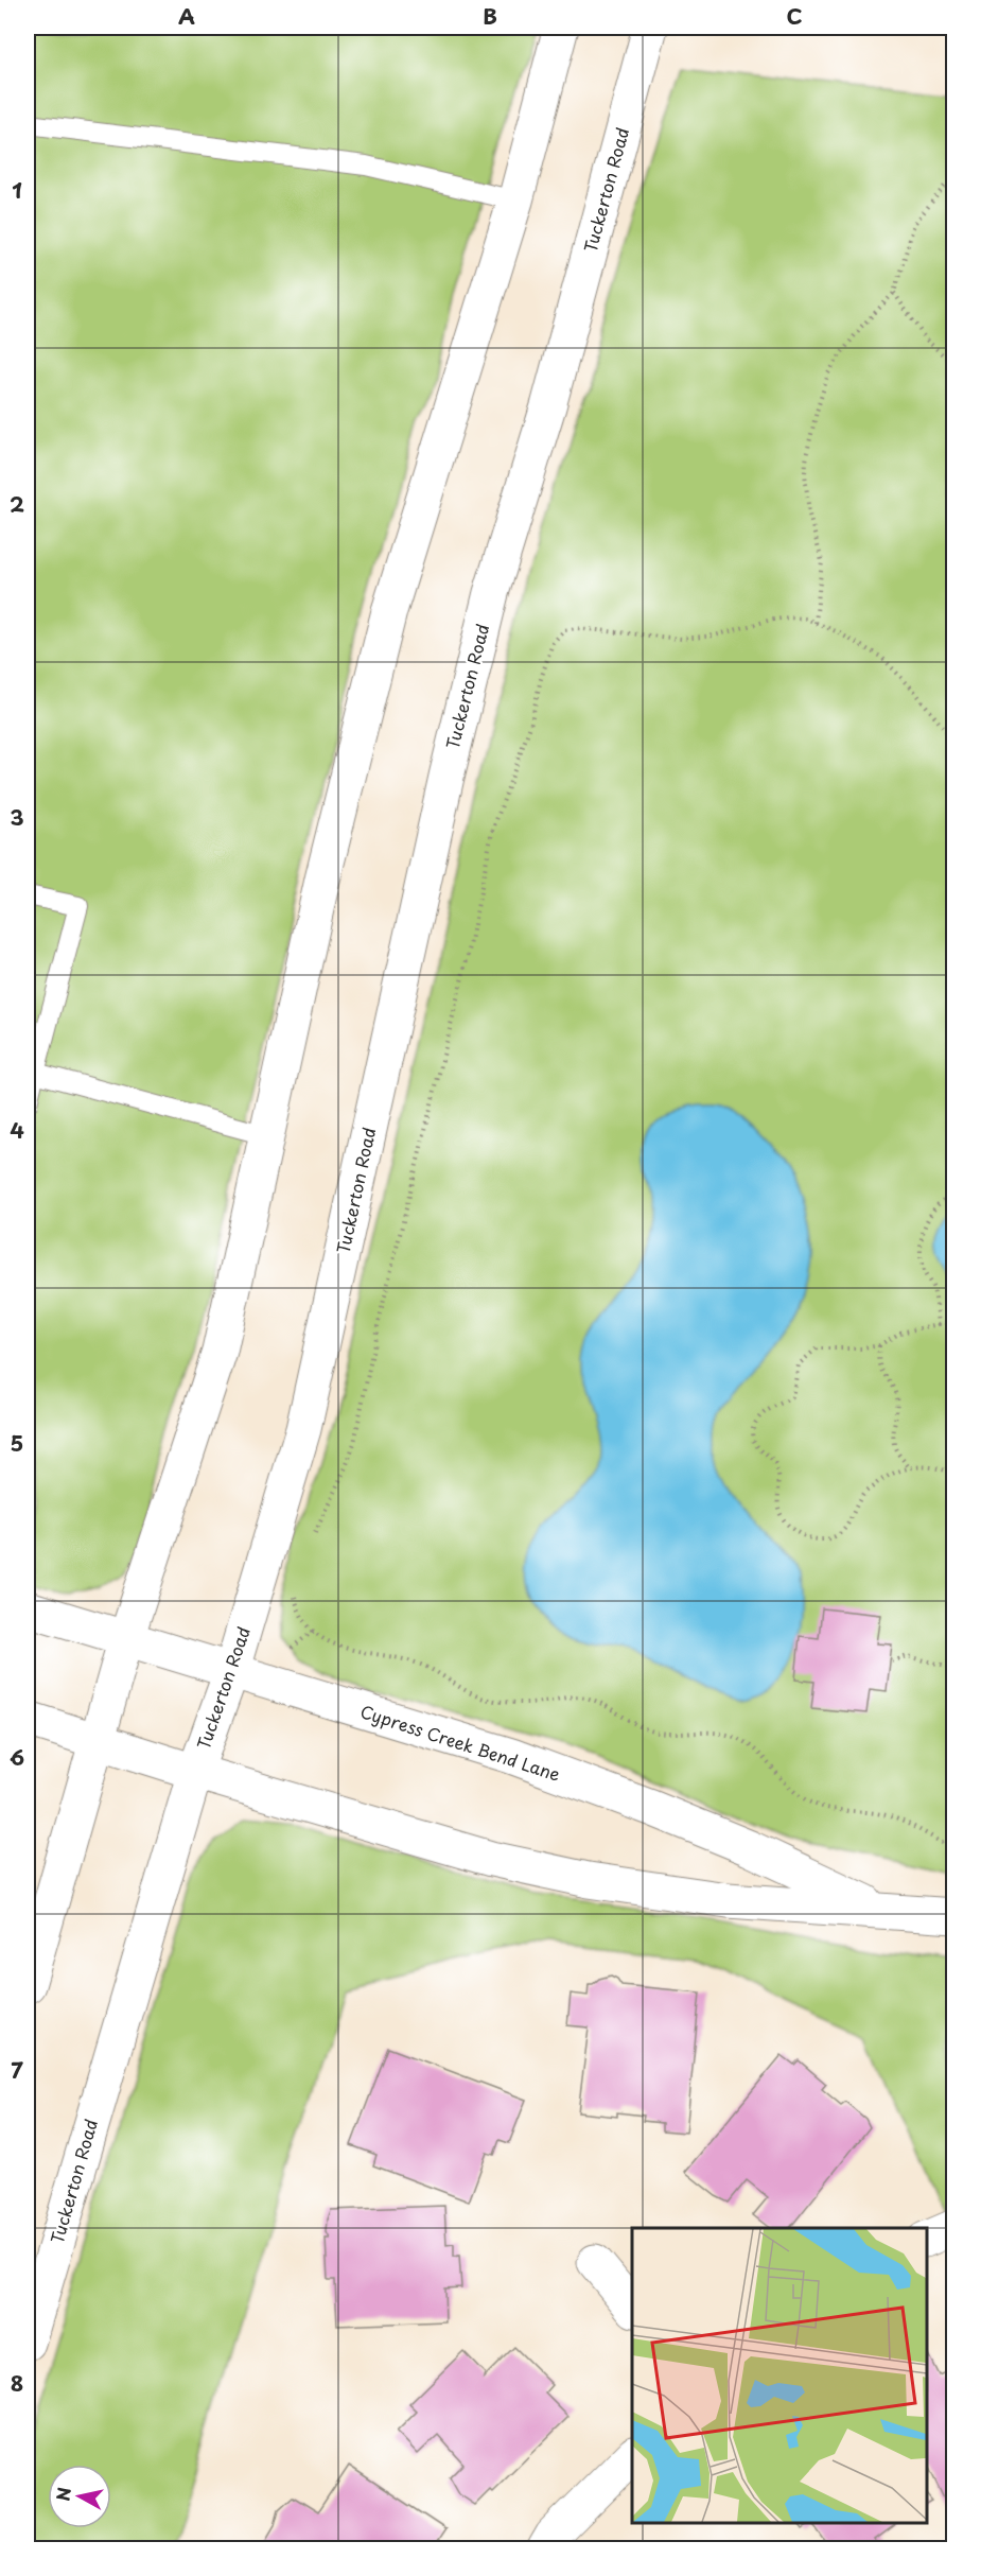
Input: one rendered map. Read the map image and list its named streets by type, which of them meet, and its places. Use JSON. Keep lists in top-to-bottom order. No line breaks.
{"streets":{"main road":["Tuckerton Road","Cypress Creek Bend Lane"]},"crossings":[["Tuckerton Road","Cypress Creek Bend Lane"]],"north":"left","grid":{"columns":["A","B","C"],"rows":["1","2","3","4","5","6","7","8"]}}
